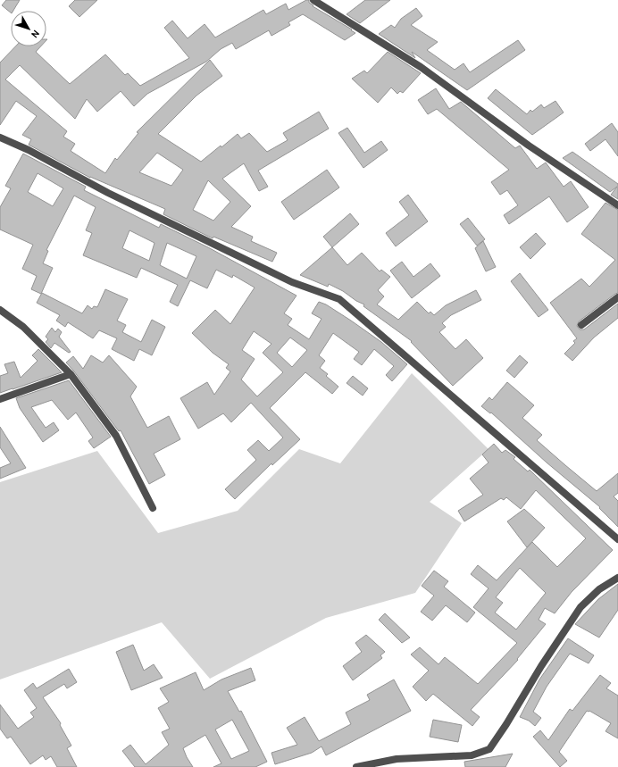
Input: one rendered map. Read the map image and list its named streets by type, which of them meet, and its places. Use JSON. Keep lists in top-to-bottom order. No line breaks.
{"north":"bottom right"}
